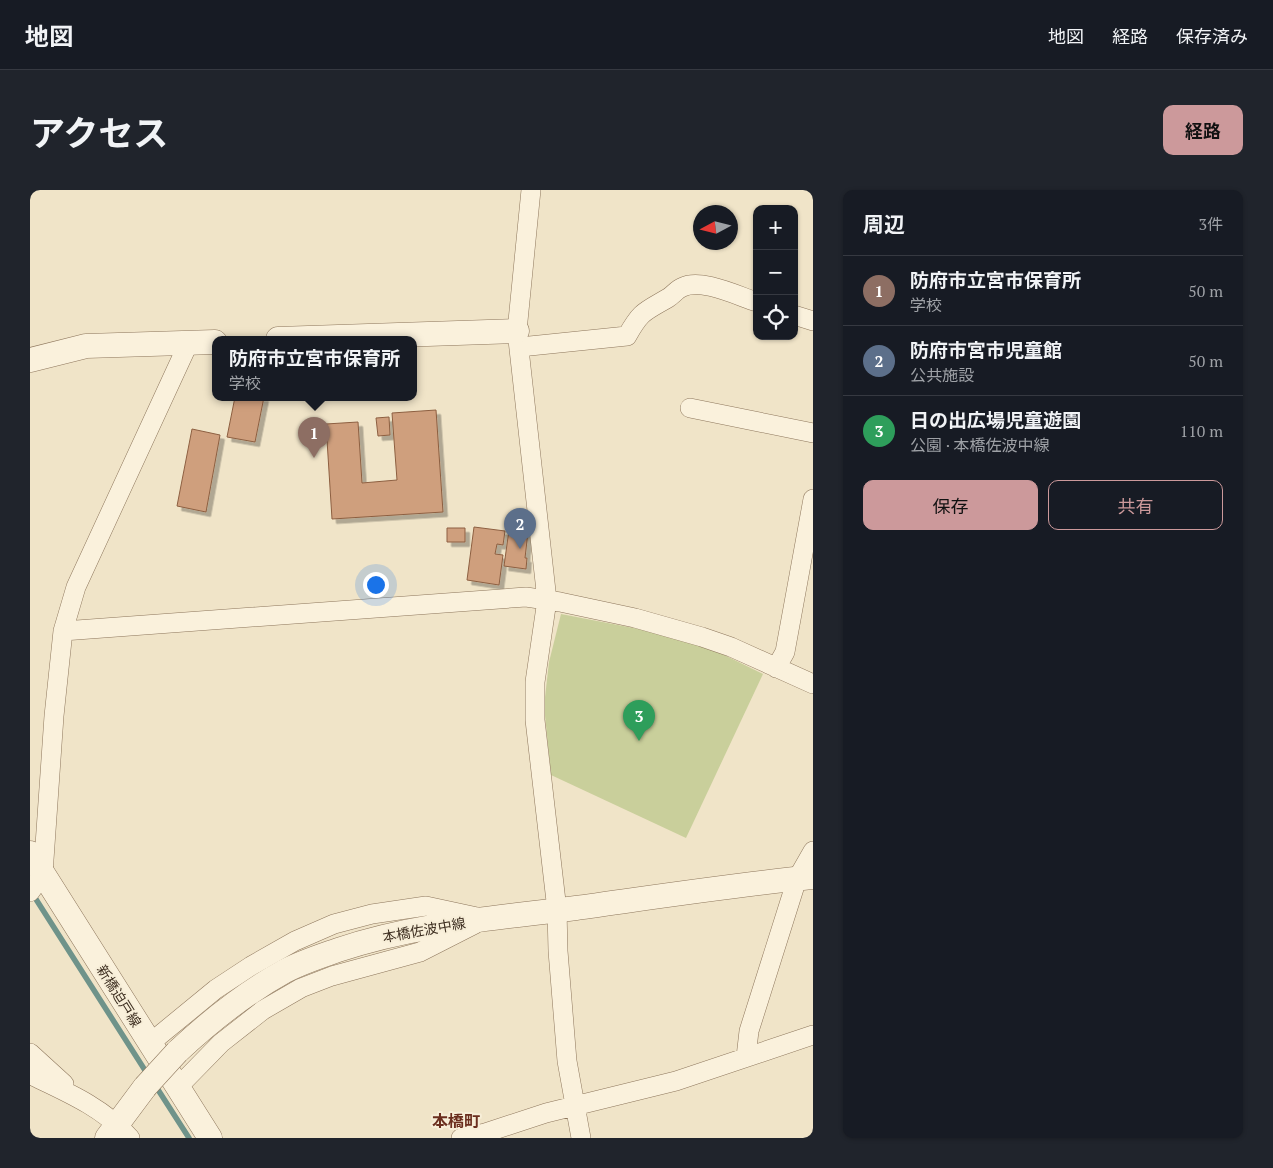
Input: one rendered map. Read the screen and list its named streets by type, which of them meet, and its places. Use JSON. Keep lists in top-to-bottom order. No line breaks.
{"streets":{"street":["本橋佐波中線","新橋迫戸線"]},"districts":["本橋町"],"north":"left","page":{"header":"地図","nav":["地図","経路","保存済み"],"title":"アクセス","buttons":["経路",["保存","共有"]],"heading":["周辺","3件"],"map_buttons":["+","−"],"list":[{"mark":"1","name":"防府市立宮市保育所","note":"学校","value":"50 m"},{"mark":"2","name":"防府市宮市児童館","note":"公共施設","value":"50 m"},{"mark":"3","name":"日の出広場児童遊園","note":"公園 · 本橋佐波中線","value":"110 m"}],"popup":["防府市立宮市保育所","学校"],"pins":["1","2","3"]}}
